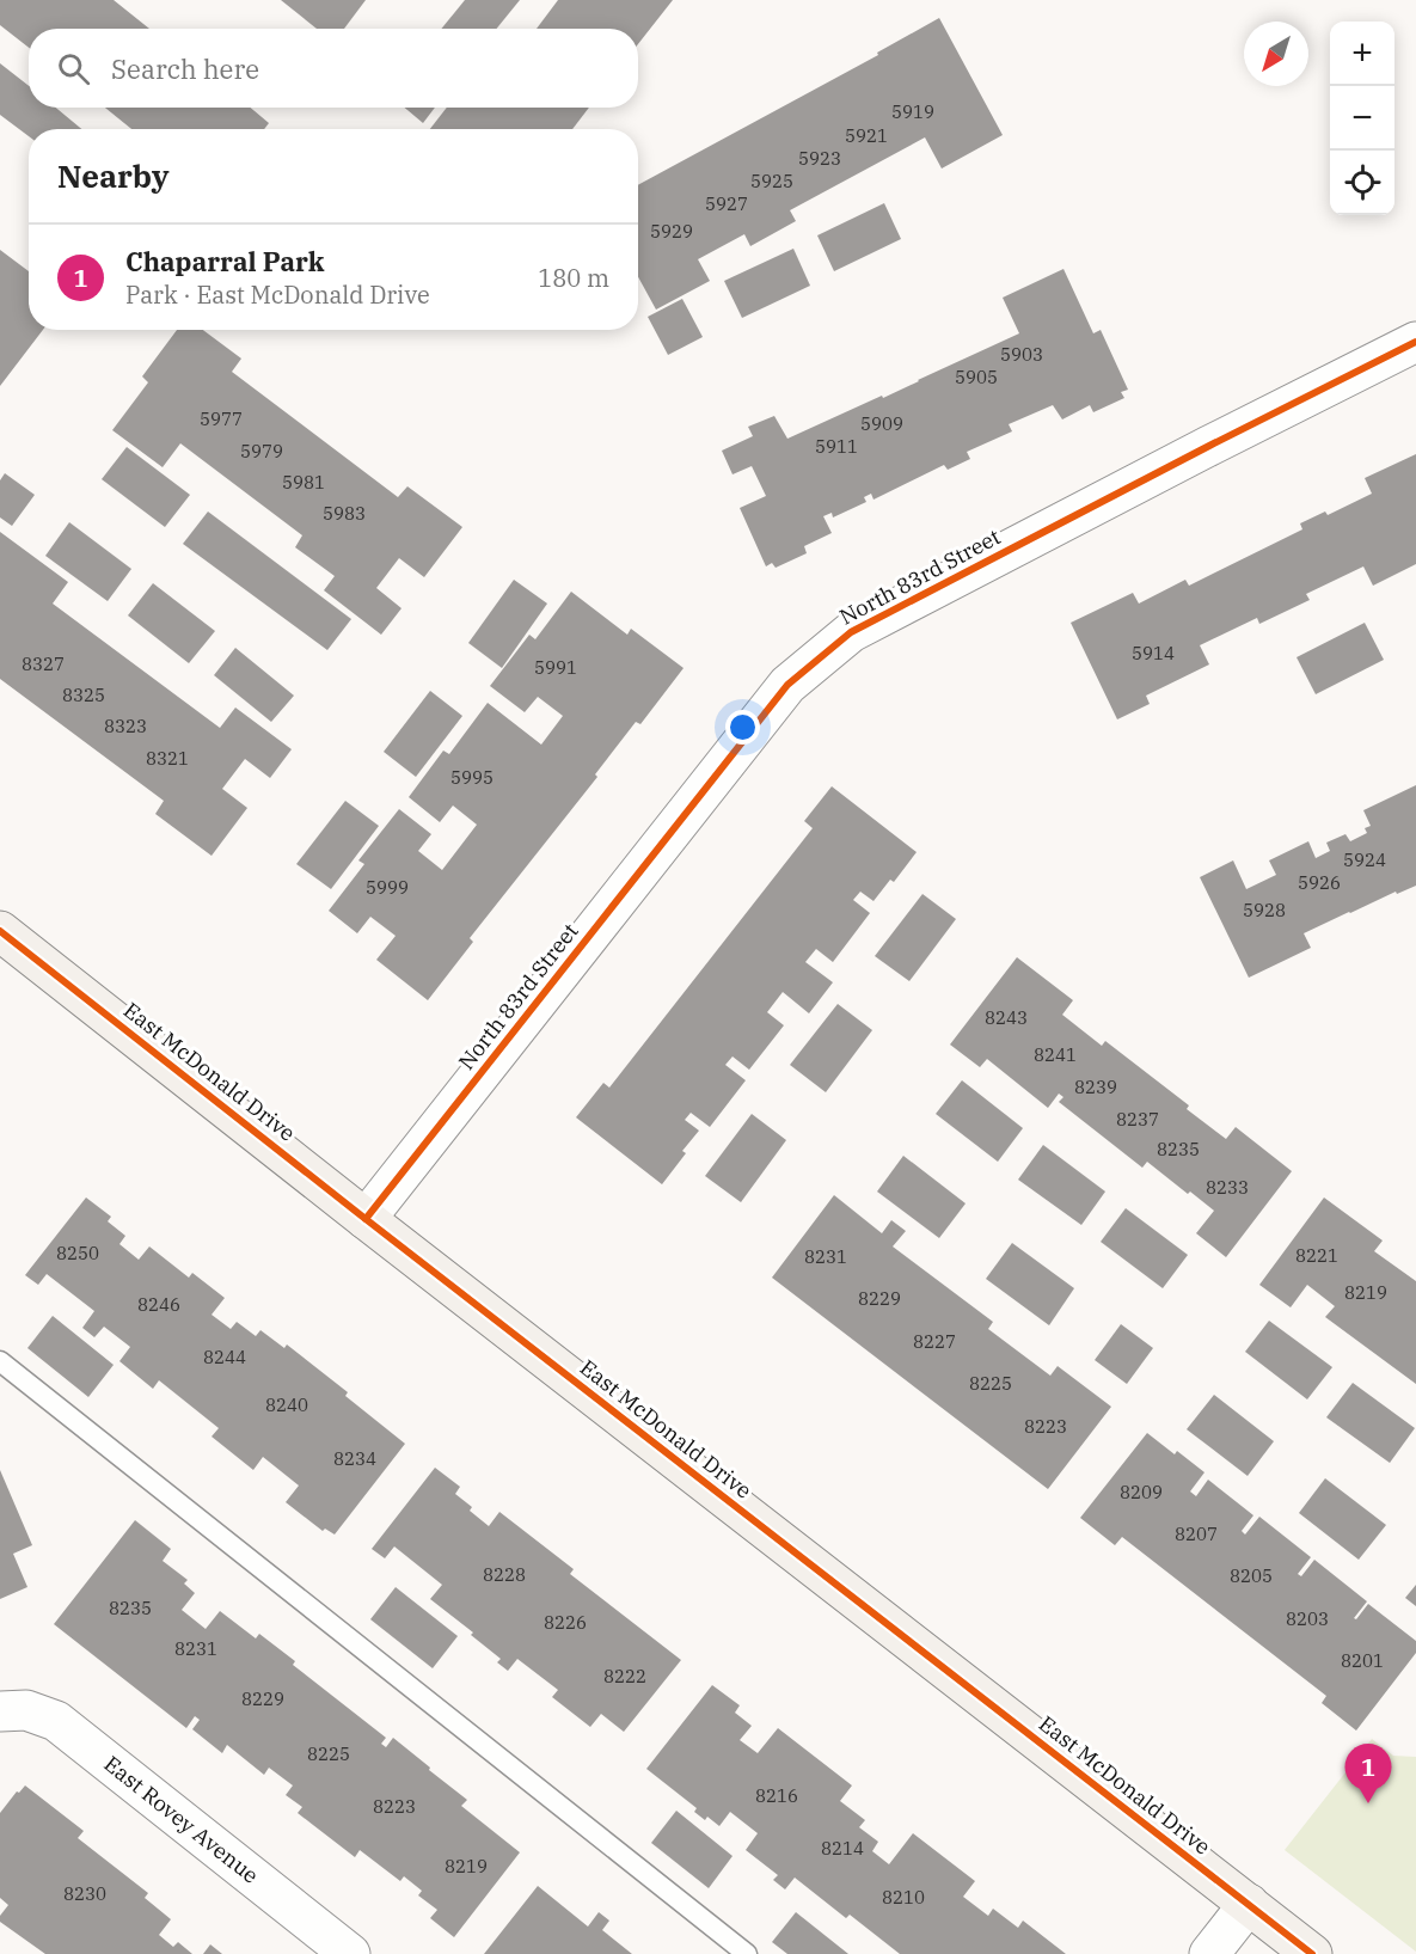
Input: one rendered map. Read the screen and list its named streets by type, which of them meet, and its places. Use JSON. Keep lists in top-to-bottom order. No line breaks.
{"streets":{"main road":["East McDonald Drive"],"street":["North 83rd Street","East Rovey Avenue"]},"crossings":[["North 83rd Street","East McDonald Drive"]],"house_numbers":["5919","5921","5923","5925","5927","5929","5903","5905","5977","5909","5911","5979","5981","5983","5914","8327","5991","8325","8323","8321","5995","5924","5926","5999","5928","8243","8241","8239","8237","8235","8233","8250","8221","8231","8219","8229","8246","8227","8244","8225","8240","8223","8234","8209","8207","8228","8205","8235","8203","8226","8231","8201","8222","8229","8225","8216","8223","8214","8219","8230","8210"],"north":"bottom left","page":{"map_buttons":["+","−"],"search":"Search here","heading":"Nearby","list":[{"mark":"1","name":"Chaparral Park","note":"Park · East McDonald Drive","value":"180 m"}],"pins":"1"}}
